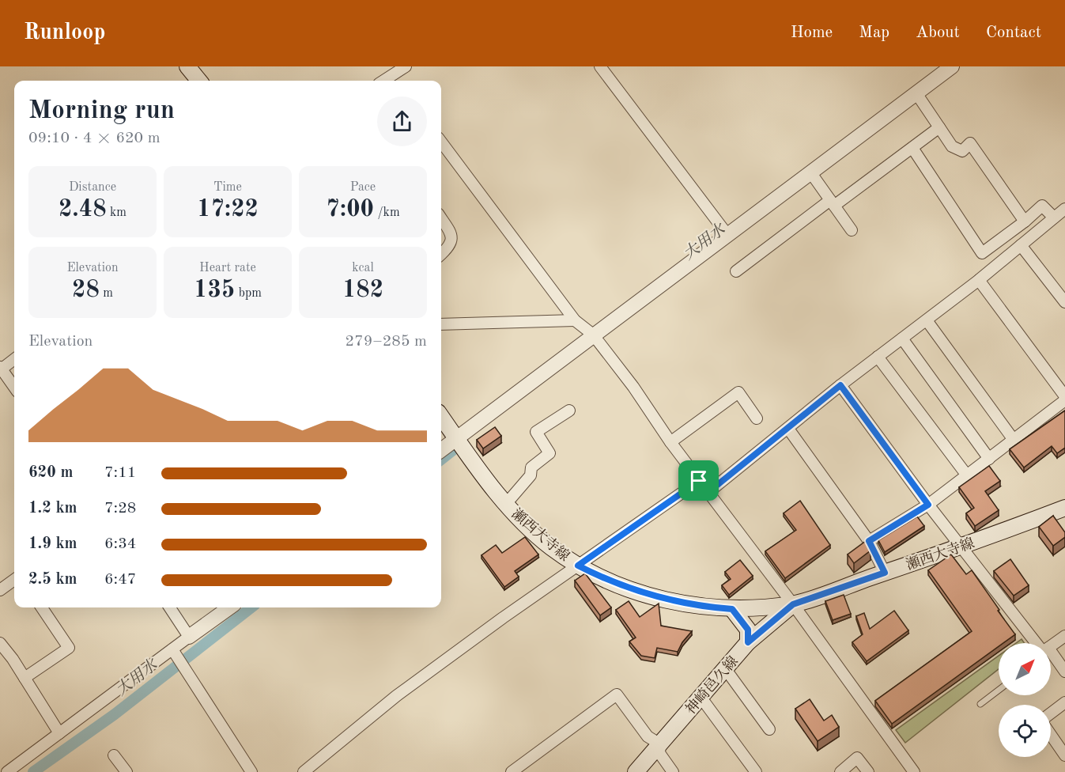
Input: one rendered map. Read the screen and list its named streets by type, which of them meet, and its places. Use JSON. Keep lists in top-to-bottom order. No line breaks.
{"streets":{"main road":["瀬西大寺線","神崎邑久線"]},"crossings":[["瀬西大寺線","神崎邑久線"]],"water":["大用水"],"north":"top right","page":{"header":"Runloop","nav":["Home","Map","About","Contact"],"heading":["Morning run","09:10 · 4 × 620 m"],"stats":[["Distance","2.48 km"],["Time","17:22"],["Pace","7:00 /km"],["Elevation","28 m"],["Heart rate","135 bpm"],["kcal","182"]],"chart":["Elevation","279–285 m"],"list":[{"name":"620 m","note":"7:11"},{"name":"1.2 km","note":"7:28"},{"name":"1.9 km","note":"6:34"},{"name":"2.5 km","note":"6:47"}]}}
